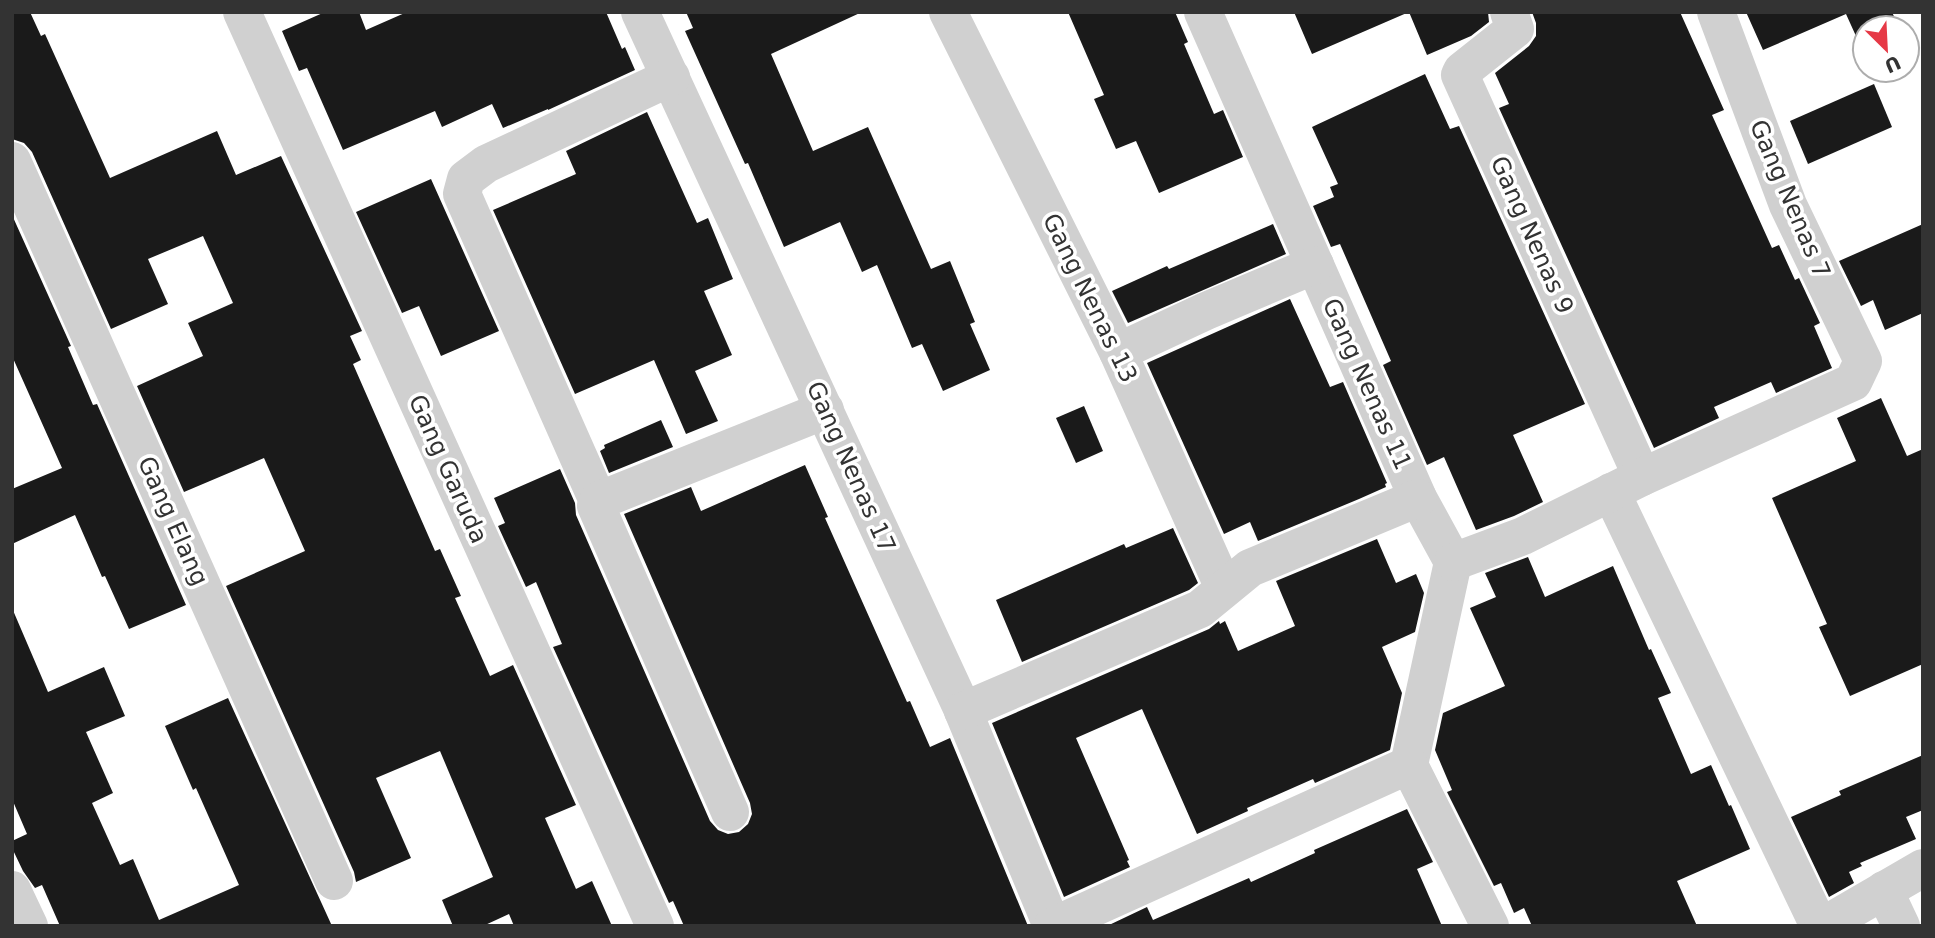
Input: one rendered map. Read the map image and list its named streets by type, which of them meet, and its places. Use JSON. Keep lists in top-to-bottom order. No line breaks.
{"streets":{"street":["Gang Nenas 7","Gang Nenas 9","Gang Nenas 13","Gang Nenas 11","Gang Nenas 17","Gang Garuda","Gang Elang"]},"crossings":[["Gang Nenas 7","Gang Nenas 9"]],"north":"bottom right"}
